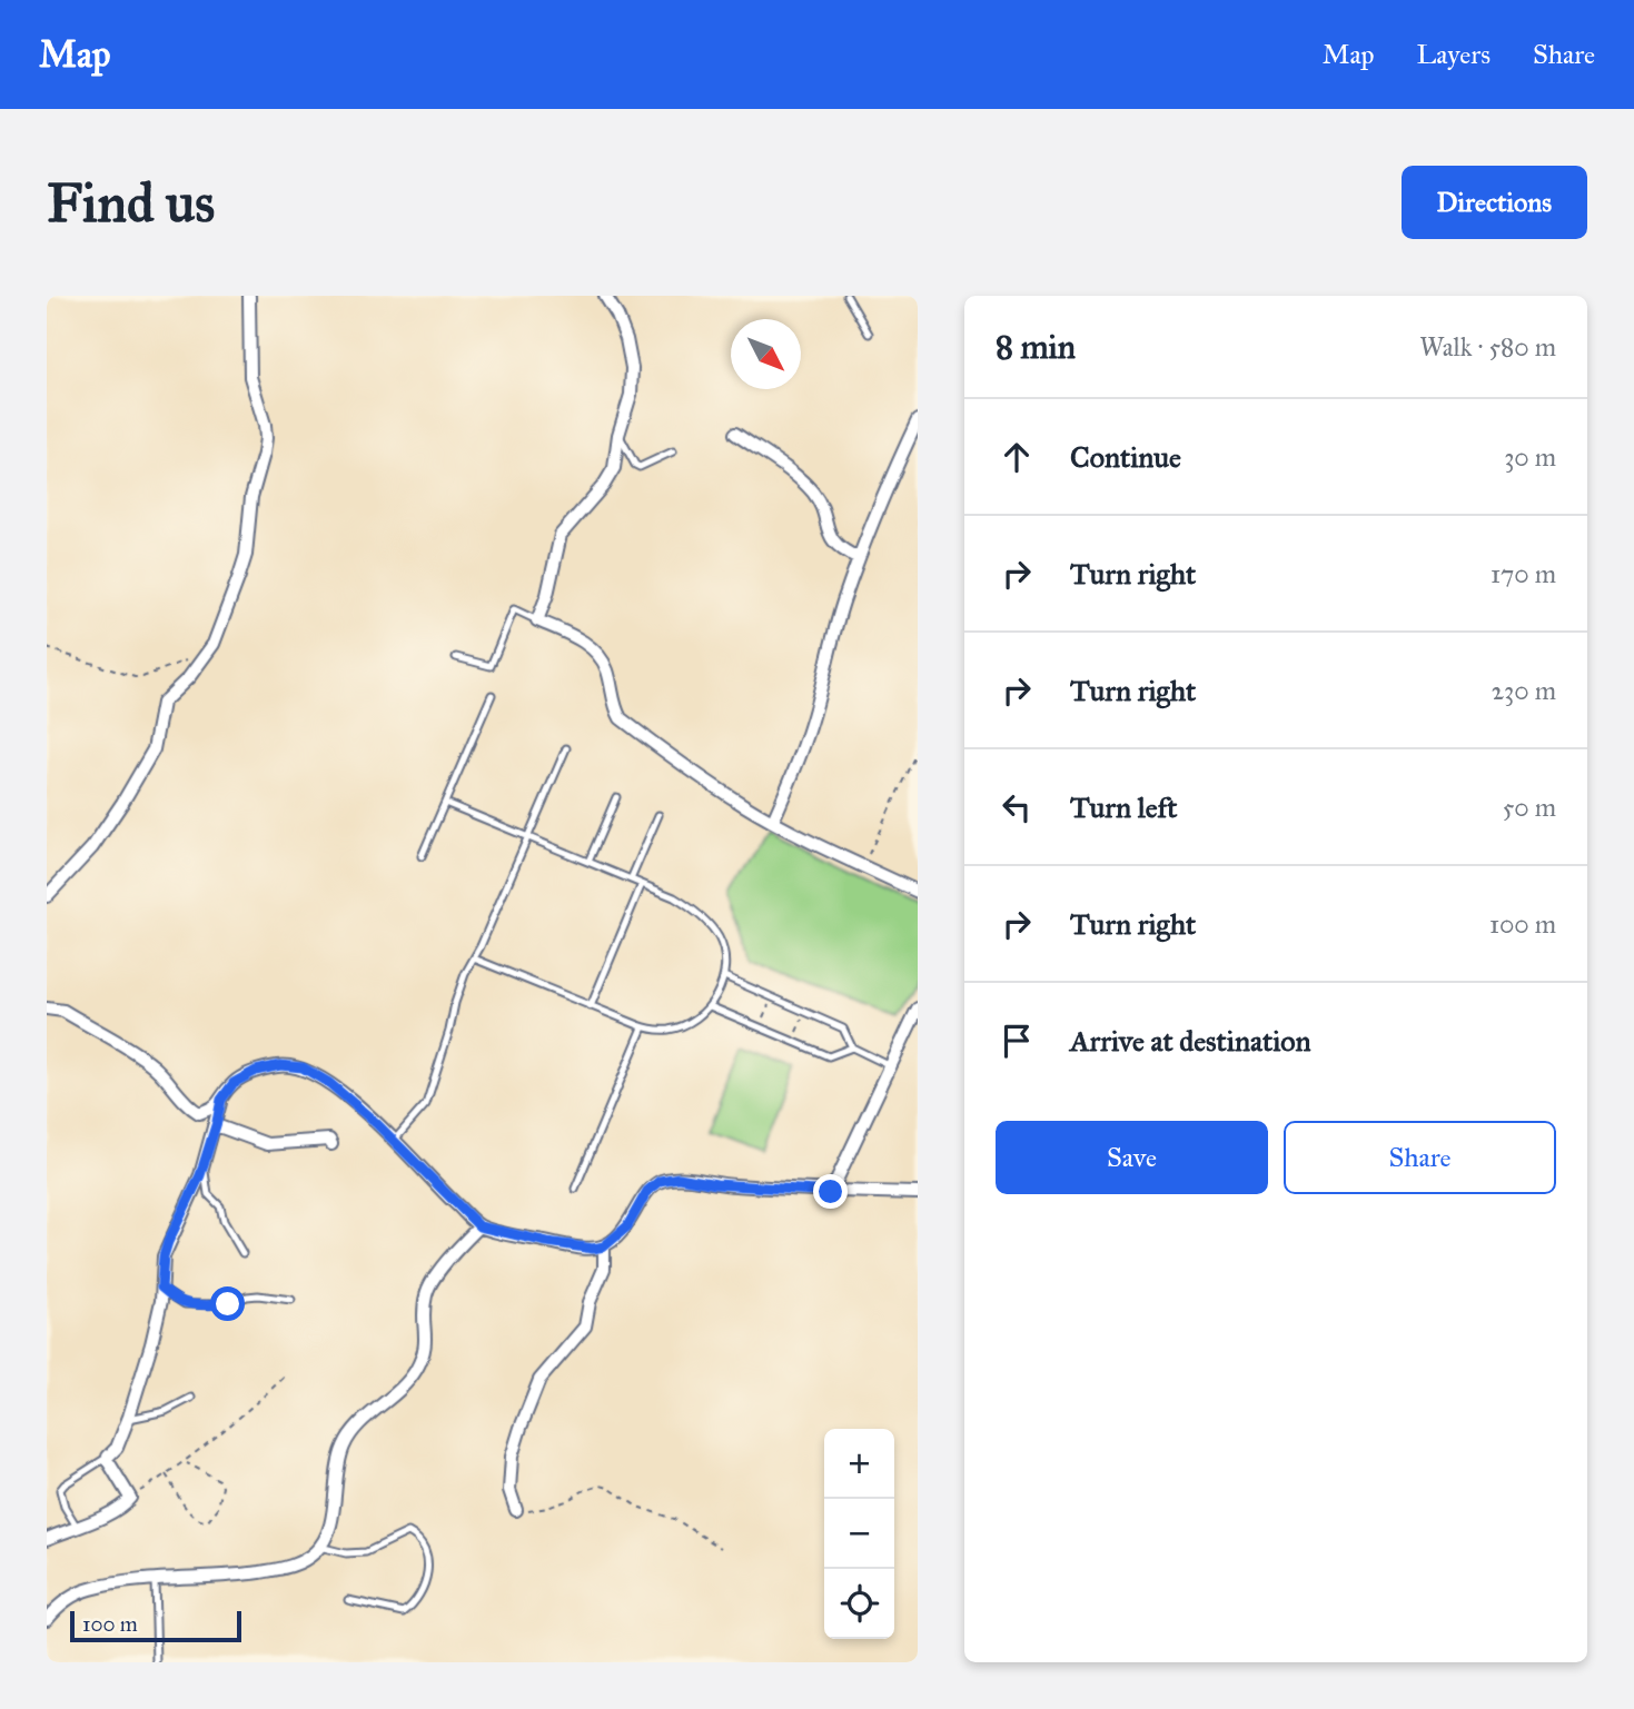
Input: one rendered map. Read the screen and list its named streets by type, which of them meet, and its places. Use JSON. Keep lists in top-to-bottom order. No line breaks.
{"scale_bar":"100 m","north":"bottom right","page":{"header":"Map","nav":["Map","Layers","Share"],"buttons":["Directions",["Save","Share"]],"title":"Find us","heading":["8 min","Walk · 580 m"],"list":[["Continue","30 m"],["Turn right","170 m"],["Turn right","230 m"],["Turn left","50 m"],["Turn right","100 m"],"Arrive at destination"],"map_buttons":["+","−"],"scale":"100 m"}}
